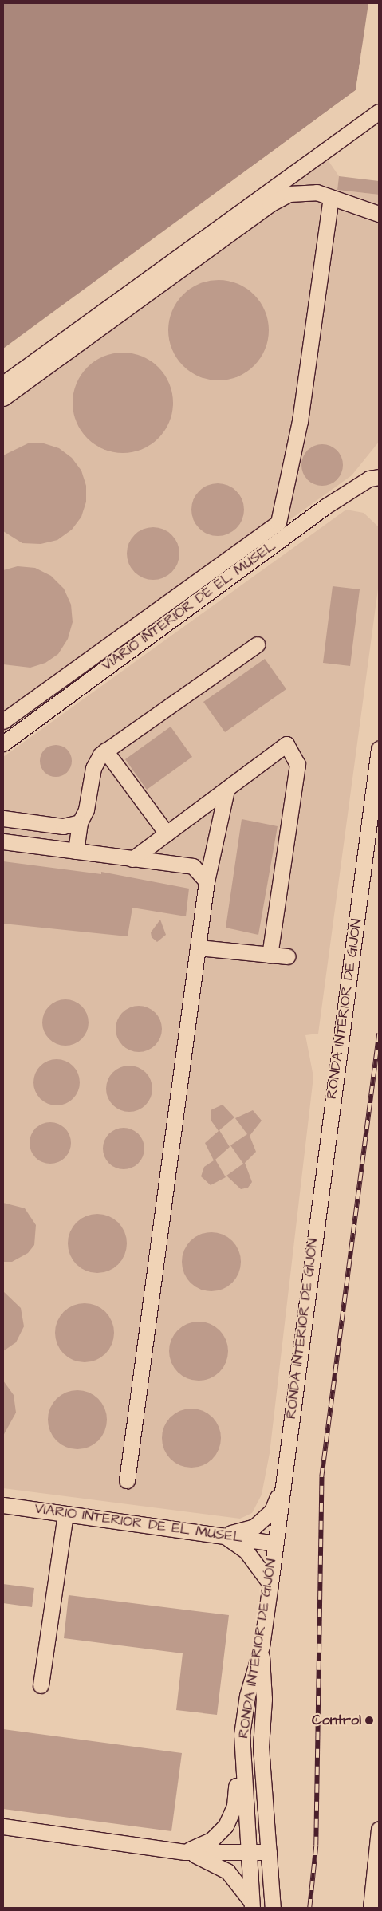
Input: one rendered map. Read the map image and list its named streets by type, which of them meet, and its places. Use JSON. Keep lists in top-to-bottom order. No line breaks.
{"streets":{"street":["VIARIO INTERIOR DE EL MUSEL","RONDA INTERIOR DE GIJÓN"]},"crossings":[["VIARIO INTERIOR DE EL MUSEL","RONDA INTERIOR DE GIJÓN"]],"places":["Control"]}
